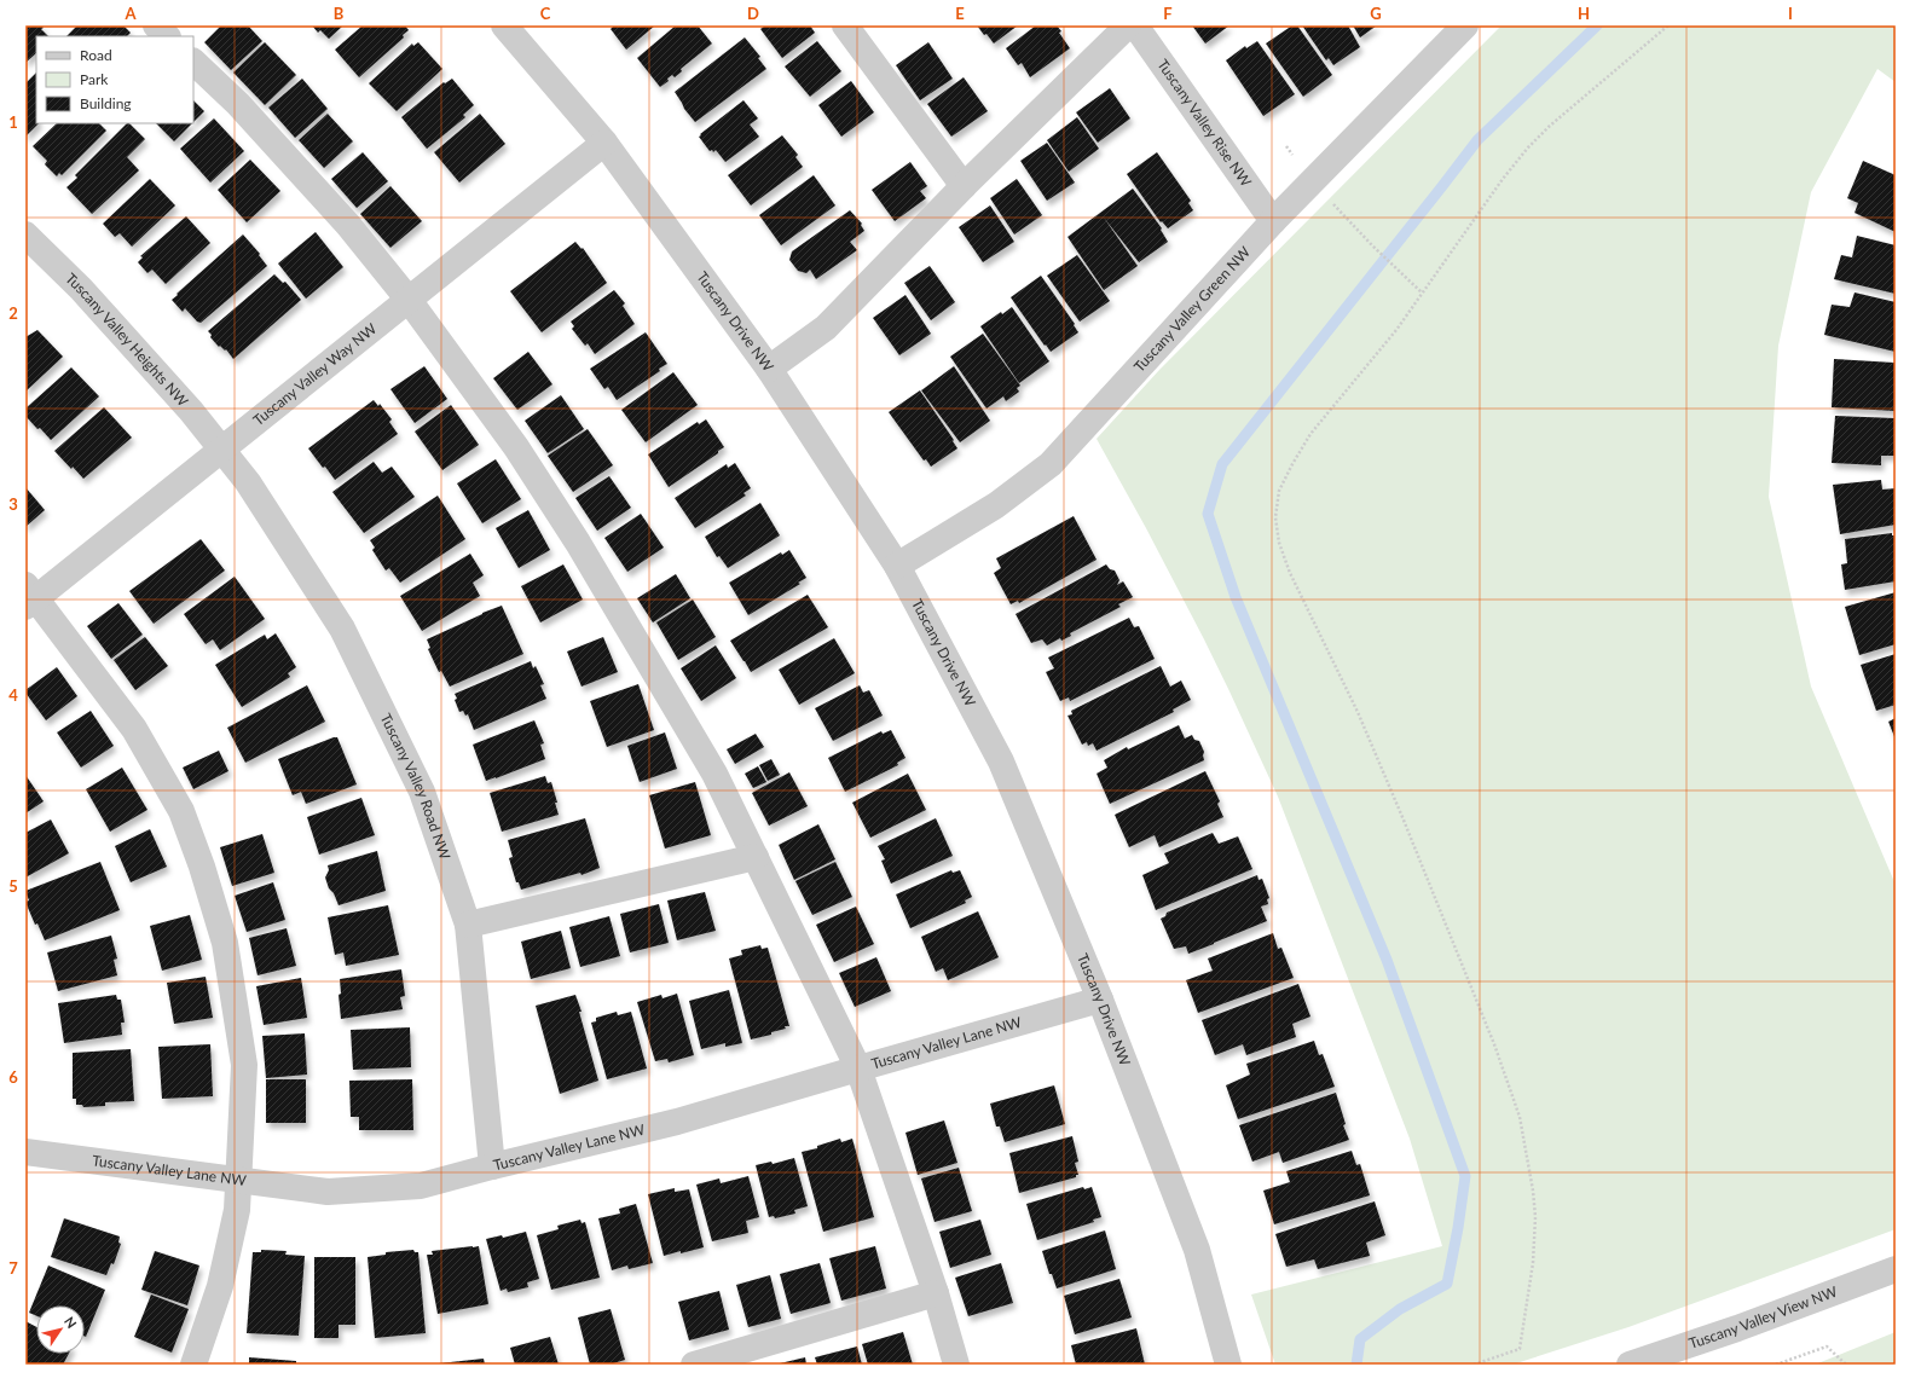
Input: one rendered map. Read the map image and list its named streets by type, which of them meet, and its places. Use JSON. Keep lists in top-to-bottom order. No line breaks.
{"streets":{"street":["Tuscany Valley Rise NW","Tuscany Valley Green NW","Tuscany Drive NW","Tuscany Valley Heights NW","Tuscany Valley Way NW","Tuscany Valley Road NW","Tuscany Valley Lane NW","Tuscany Valley View NW"]},"crossings":[["Tuscany Valley Rise NW","Tuscany Valley Green NW"],["Tuscany Valley Green NW","Tuscany Drive NW"],["Tuscany Drive NW","Tuscany Valley Way NW"],["Tuscany Drive NW","Tuscany Valley Lane NW"],["Tuscany Valley Heights NW","Tuscany Valley Way NW"],["Tuscany Valley Heights NW","Tuscany Valley Road NW"],["Tuscany Valley Way NW","Tuscany Valley Road NW"],["Tuscany Valley Road NW","Tuscany Valley Lane NW"]],"legend":["Road","Park","Building"],"north":"top right","grid":{"columns":["A","B","C","D","E","F","G","H","I"],"rows":["1","2","3","4","5","6","7"]}}
